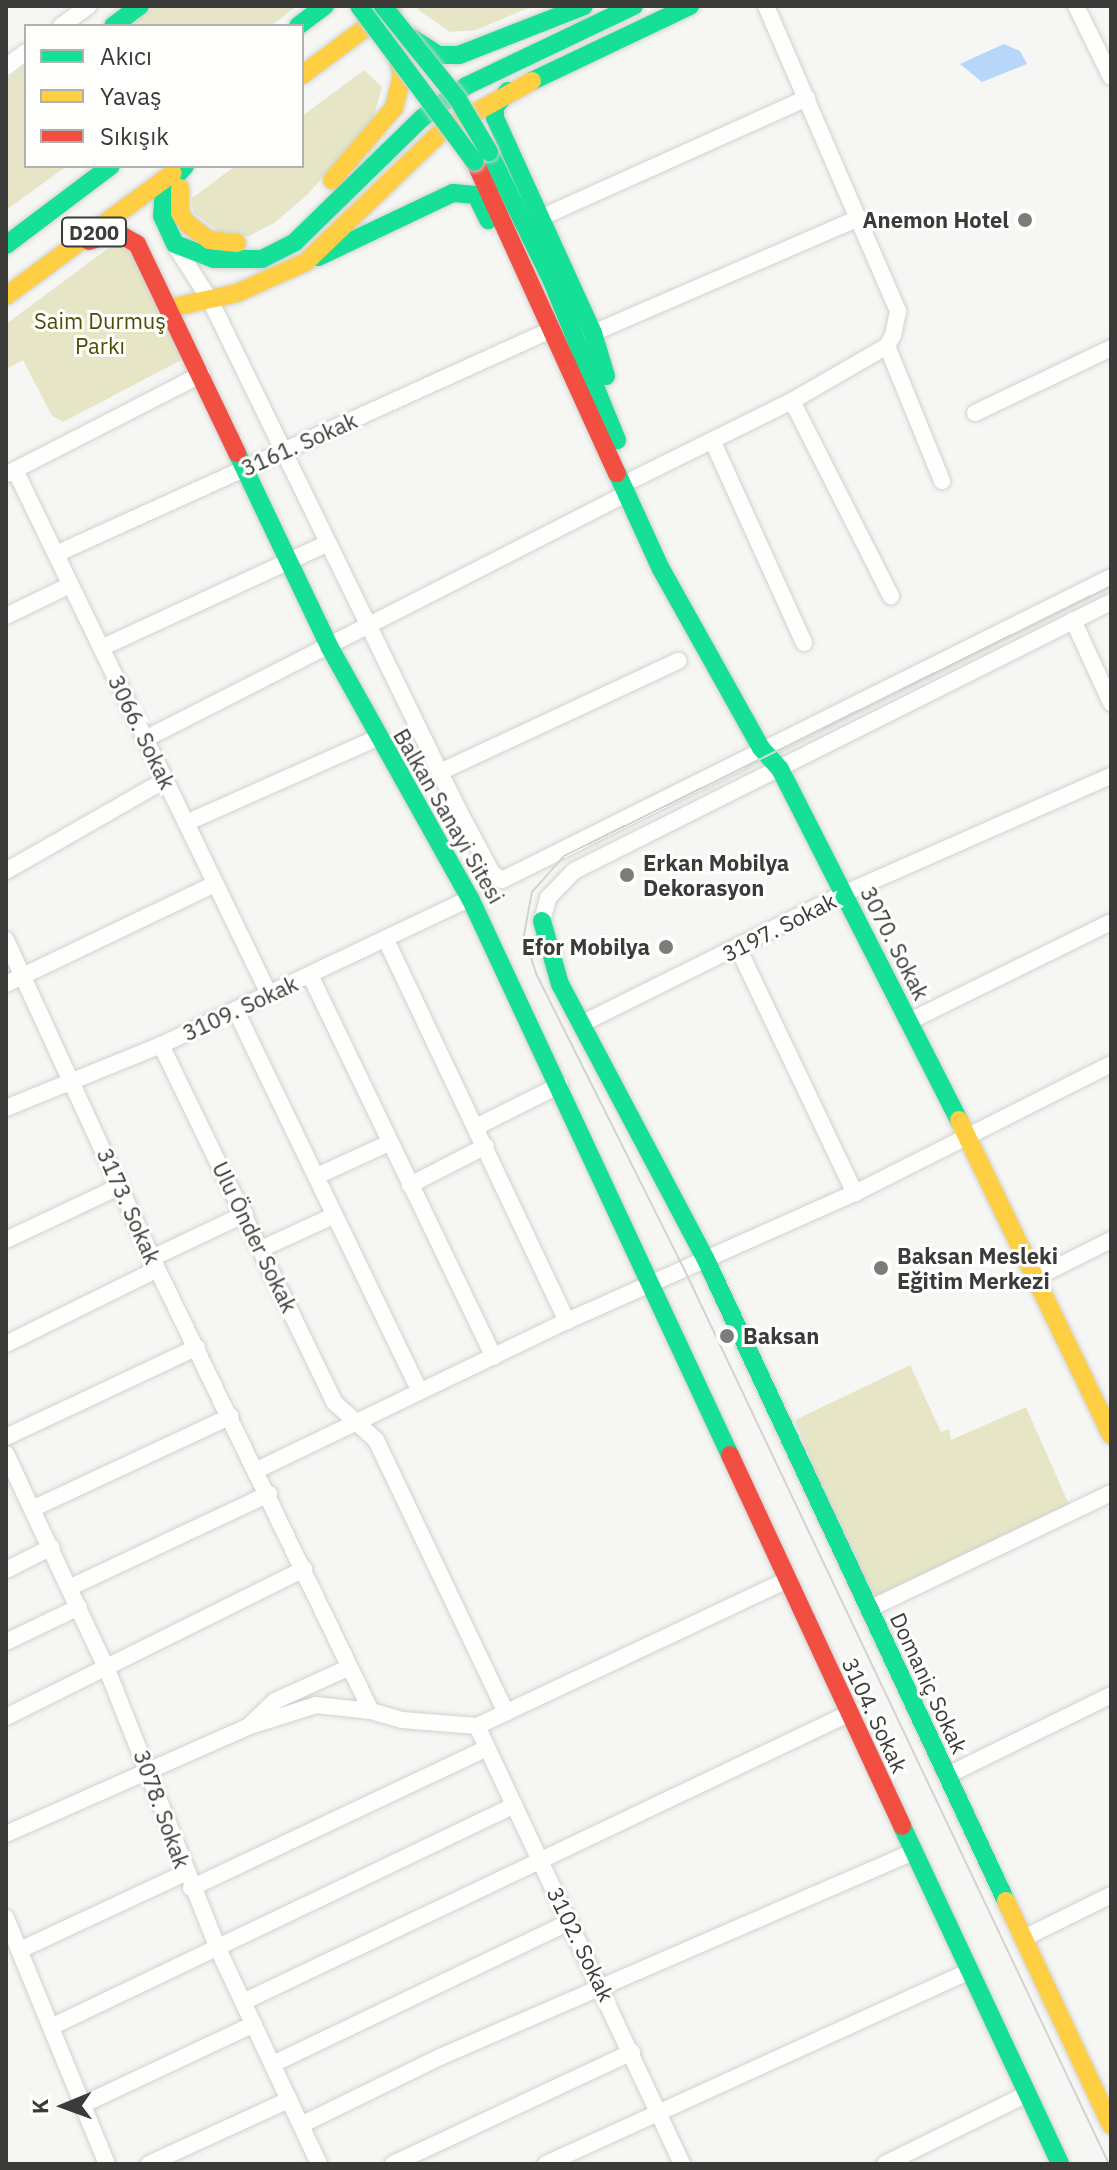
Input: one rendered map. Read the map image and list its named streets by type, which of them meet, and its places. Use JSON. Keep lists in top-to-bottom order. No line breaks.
{"streets":{"main road":["D200","Balkan Sanayi Sitesi","3070. Sokak","Domaniç Sokak","3104. Sokak"],"street":["3161. Sokak","3066. Sokak","3197. Sokak","3109. Sokak","3173. Sokak","Ulu Önder Sokak","3078. Sokak","3102. Sokak"]},"crossings":[["D200","Balkan Sanayi Sitesi"],["3161. Sokak","3066. Sokak"],["3161. Sokak","Balkan Sanayi Sitesi"],["3066. Sokak","3109. Sokak"],["Balkan Sanayi Sitesi","3109. Sokak"],["Balkan Sanayi Sitesi","3104. Sokak"],["3197. Sokak","3070. Sokak"],["3197. Sokak","Domaniç Sokak"],["3109. Sokak","3173. Sokak"],["3109. Sokak","Ulu Önder Sokak"]],"parks":["Saim Durmuş Parkı"],"places":["Anemon Hotel","Erkan Mobilya Dekorasyon","Efor Mobilya","Baksan Mesleki Eğitim Merkezi","Baksan"],"legend":["Akıcı","Yavaş","Sıkışık"],"north":"left"}
